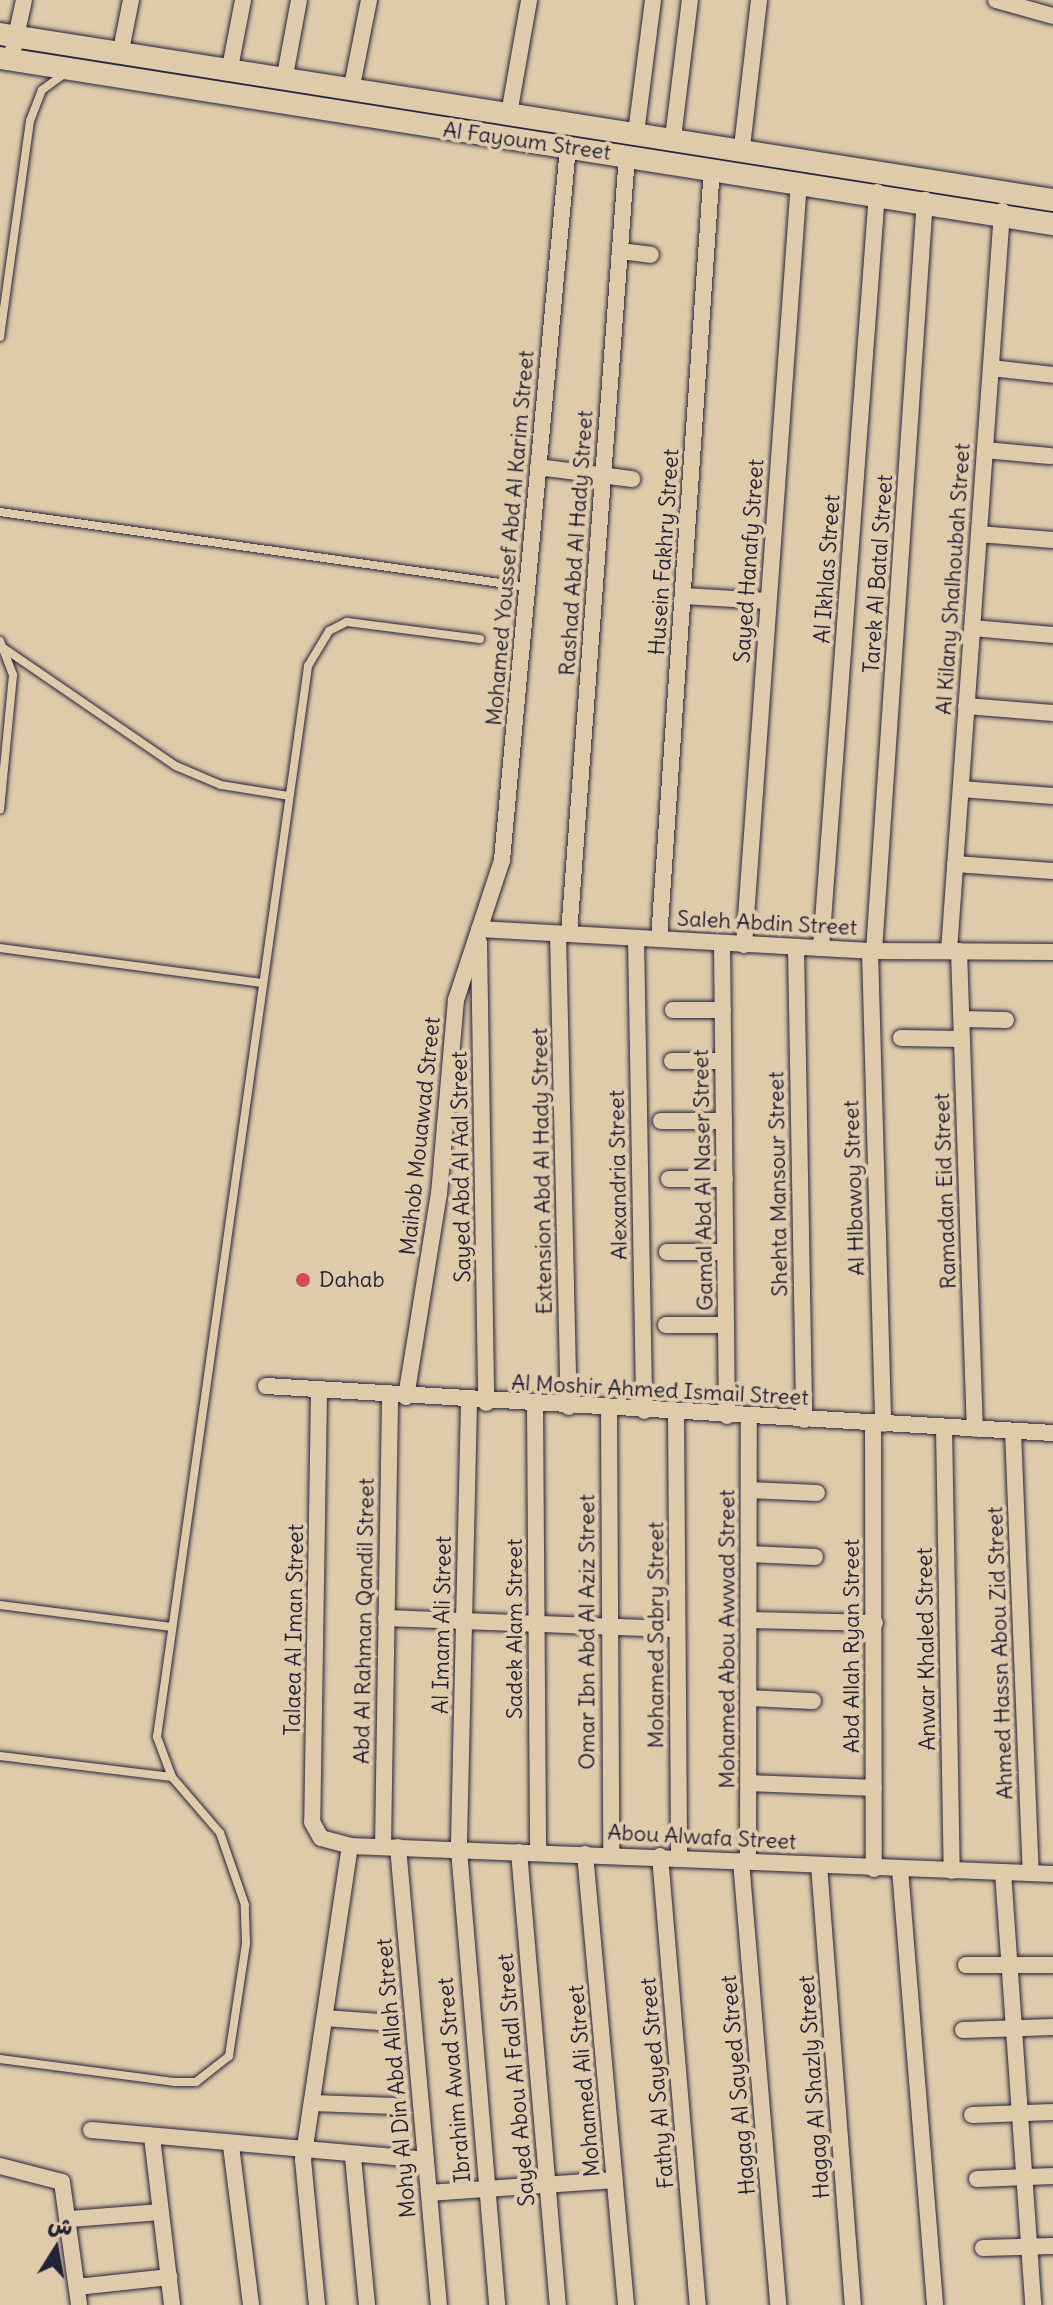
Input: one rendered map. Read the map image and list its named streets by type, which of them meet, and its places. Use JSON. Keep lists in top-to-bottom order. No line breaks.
{"streets":{"street":["Al Fayoum Street","Mohamed Youssef Abd Al Karim Street","Rashad Abd Al Hady Street","Husein Fakhry Street","Sayed Hanafy Street","Al Ikhlas Street","Tarek Al Batal Street","Al Kilany Shalhoubah Street","Saleh Abdin Street","Maihob Mouawad Street","Sayed Abd Al Aal Street","Extension Abd Al Hady Street","Alexandria Street","Gamal Abd Al Naser Street","Shehta Mansour Street","Al Hlbawoy Street","Ramadan Eid Street","Al Moshir Ahmed Ismail Street","Abd Al Rahman Qandil Street","Al Imam Ali Street","Sadek Alam Street","Talaea Al Iman Street","Omar Ibn Abd Al Aziz Street","Mohamed Sabry Street","Mohamed Abou Awwad Street","Abd Allah Ryan Street","Anwar Khaled Street","Ahmed Hassn Abou Zid Street","Abou Alwafa Street","Mohy Al Din Abd Allah Street","Ibrahim Awad Street","Sayed Abou Al Fadl Street","Mohamed Ali Street","Fathy Al Sayed Street","Hagag Al Sayed Street","Hagag Al Shazly Street"]},"crossings":[["Al Fayoum Street","Mohamed Youssef Abd Al Karim Street"],["Al Fayoum Street","Rashad Abd Al Hady Street"],["Al Fayoum Street","Husein Fakhry Street"],["Al Fayoum Street","Sayed Hanafy Street"],["Al Fayoum Street","Al Ikhlas Street"],["Al Fayoum Street","Tarek Al Batal Street"],["Al Fayoum Street","Al Kilany Shalhoubah Street"],["Mohamed Youssef Abd Al Karim Street","Saleh Abdin Street"],["Mohamed Youssef Abd Al Karim Street","Maihob Mouawad Street"],["Mohamed Youssef Abd Al Karim Street","Sayed Abd Al Aal Street"],["Rashad Abd Al Hady Street","Saleh Abdin Street"],["Rashad Abd Al Hady Street","Extension Abd Al Hady Street"],["Husein Fakhry Street","Saleh Abdin Street"],["Sayed Hanafy Street","Saleh Abdin Street"],["Al Ikhlas Street","Saleh Abdin Street"],["Tarek Al Batal Street","Saleh Abdin Street"],["Tarek Al Batal Street","Al Hlbawoy Street"],["Al Kilany Shalhoubah Street","Saleh Abdin Street"],["Al Kilany Shalhoubah Street","Ramadan Eid Street"],["Saleh Abdin Street","Maihob Mouawad Street"],["Saleh Abdin Street","Sayed Abd Al Aal Street"],["Saleh Abdin Street","Extension Abd Al Hady Street"],["Saleh Abdin Street","Alexandria Street"],["Saleh Abdin Street","Gamal Abd Al Naser Street"],["Saleh Abdin Street","Shehta Mansour Street"],["Saleh Abdin Street","Al Hlbawoy Street"],["Saleh Abdin Street","Ramadan Eid Street"],["Maihob Mouawad Street","Sayed Abd Al Aal Street"],["Maihob Mouawad Street","Al Moshir Ahmed Ismail Street"],["Maihob Mouawad Street","Abd Al Rahman Qandil Street"],["Sayed Abd Al Aal Street","Al Moshir Ahmed Ismail Street"],["Extension Abd Al Hady Street","Al Moshir Ahmed Ismail Street"],["Alexandria Street","Al Moshir Ahmed Ismail Street"],["Gamal Abd Al Naser Street","Al Moshir Ahmed Ismail Street"],["Shehta Mansour Street","Al Moshir Ahmed Ismail Street"],["Al Hlbawoy Street","Al Moshir Ahmed Ismail Street"],["Al Hlbawoy Street","Abd Allah Ryan Street"],["Ramadan Eid Street","Al Moshir Ahmed Ismail Street"],["Al Moshir Ahmed Ismail Street","Abd Al Rahman Qandil Street"],["Al Moshir Ahmed Ismail Street","Al Imam Ali Street"],["Al Moshir Ahmed Ismail Street","Sadek Alam Street"],["Al Moshir Ahmed Ismail Street","Talaea Al Iman Street"],["Al Moshir Ahmed Ismail Street","Omar Ibn Abd Al Aziz Street"],["Al Moshir Ahmed Ismail Street","Mohamed Sabry Street"],["Al Moshir Ahmed Ismail Street","Mohamed Abou Awwad Street"],["Al Moshir Ahmed Ismail Street","Abd Allah Ryan Street"],["Al Moshir Ahmed Ismail Street","Anwar Khaled Street"],["Al Moshir Ahmed Ismail Street","Ahmed Hassn Abou Zid Street"],["Abd Al Rahman Qandil Street","Abou Alwafa Street"],["Abd Al Rahman Qandil Street","Mohy Al Din Abd Allah Street"],["Al Imam Ali Street","Abou Alwafa Street"],["Al Imam Ali Street","Ibrahim Awad Street"],["Sadek Alam Street","Abou Alwafa Street"],["Talaea Al Iman Street","Abou Alwafa Street"],["Omar Ibn Abd Al Aziz Street","Abou Alwafa Street"],["Mohamed Sabry Street","Abou Alwafa Street"],["Mohamed Abou Awwad Street","Abou Alwafa Street"],["Mohamed Abou Awwad Street","Hagag Al Sayed Street"],["Abd Allah Ryan Street","Abou Alwafa Street"],["Anwar Khaled Street","Abou Alwafa Street"],["Ahmed Hassn Abou Zid Street","Abou Alwafa Street"],["Abou Alwafa Street","Mohy Al Din Abd Allah Street"],["Abou Alwafa Street","Ibrahim Awad Street"],["Abou Alwafa Street","Sayed Abou Al Fadl Street"],["Abou Alwafa Street","Mohamed Ali Street"],["Abou Alwafa Street","Fathy Al Sayed Street"],["Abou Alwafa Street","Hagag Al Sayed Street"],["Abou Alwafa Street","Hagag Al Shazly Street"]],"places":["Dahab"],"north":"top"}
